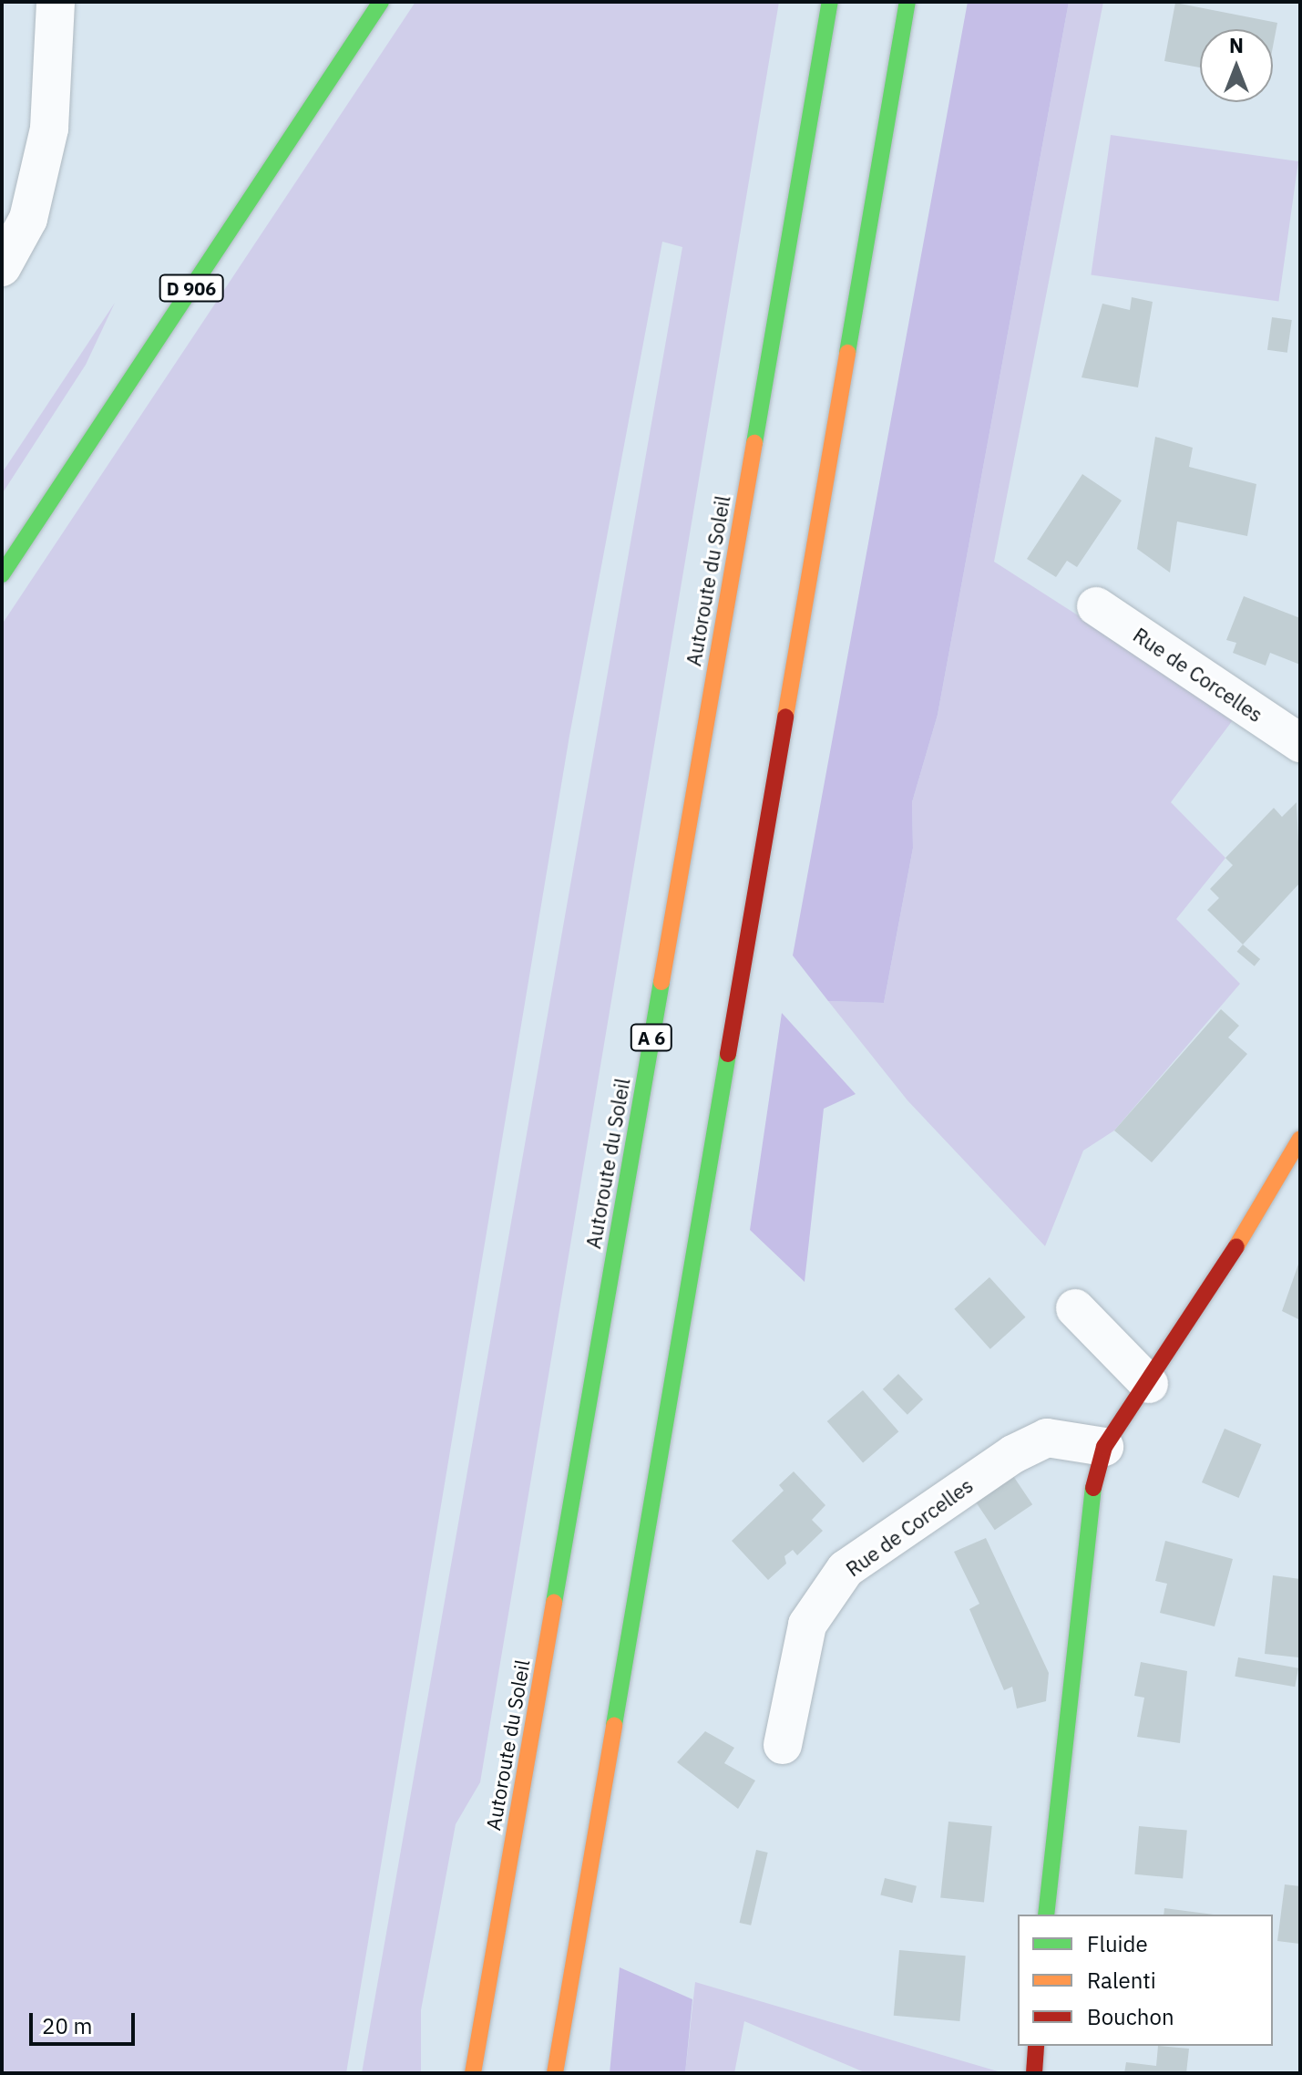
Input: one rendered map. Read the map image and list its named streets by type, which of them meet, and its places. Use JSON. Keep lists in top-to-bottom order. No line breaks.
{"streets":{"main road":["D 906","Autoroute du Soleil","A 6"],"street":["Rue de Corcelles"]},"legend":["Fluide","Ralenti","Bouchon"],"scale_bar":"20 m","north":"top"}
